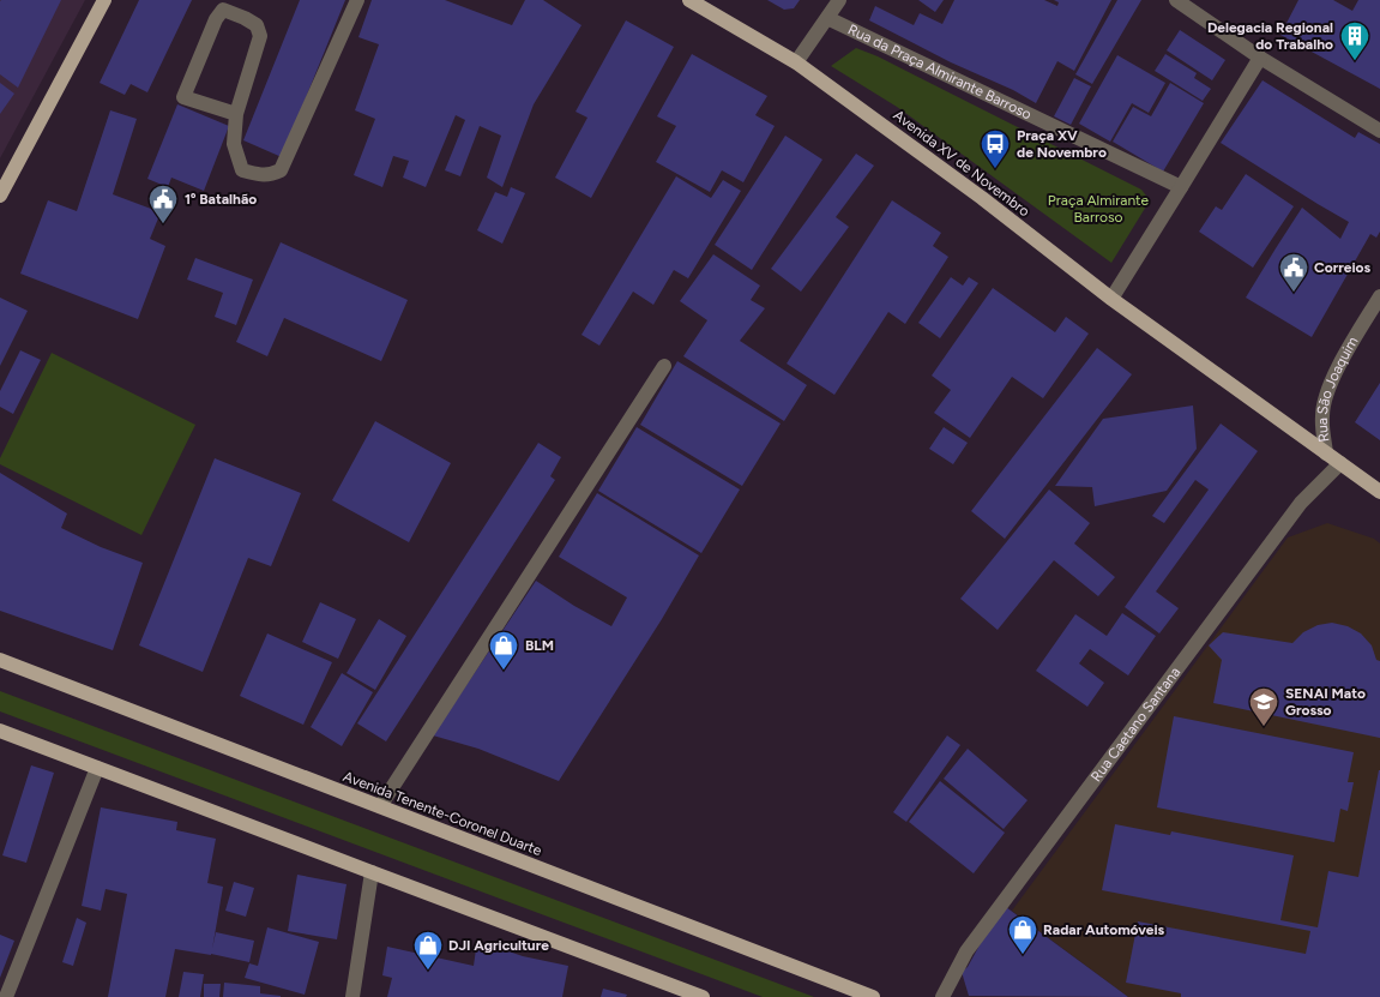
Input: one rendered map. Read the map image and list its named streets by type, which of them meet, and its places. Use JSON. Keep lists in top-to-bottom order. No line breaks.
{"streets":{"main road":["Avenida XV de Novembro","Avenida Tenente-Coronel Duarte"],"street":["Rua da Praça Almirante Barroso","Rua São Joaquim","Rua Caetano Santana"]},"crossings":[["Avenida XV de Novembro","Rua São Joaquim"],["Avenida XV de Novembro","Rua Caetano Santana"]],"parks":["Praça Almirante Barroso"],"places":{"building":["Delegacia Regional do Trabalho"],"bus stop":["Praça XV de Novembro"],"public building":["1º Batalhão","Correios"],"shop":["BLM","Radar Automóveis","DJI Agriculture"],"school or university":["SENAI Mato Grosso"]}}
